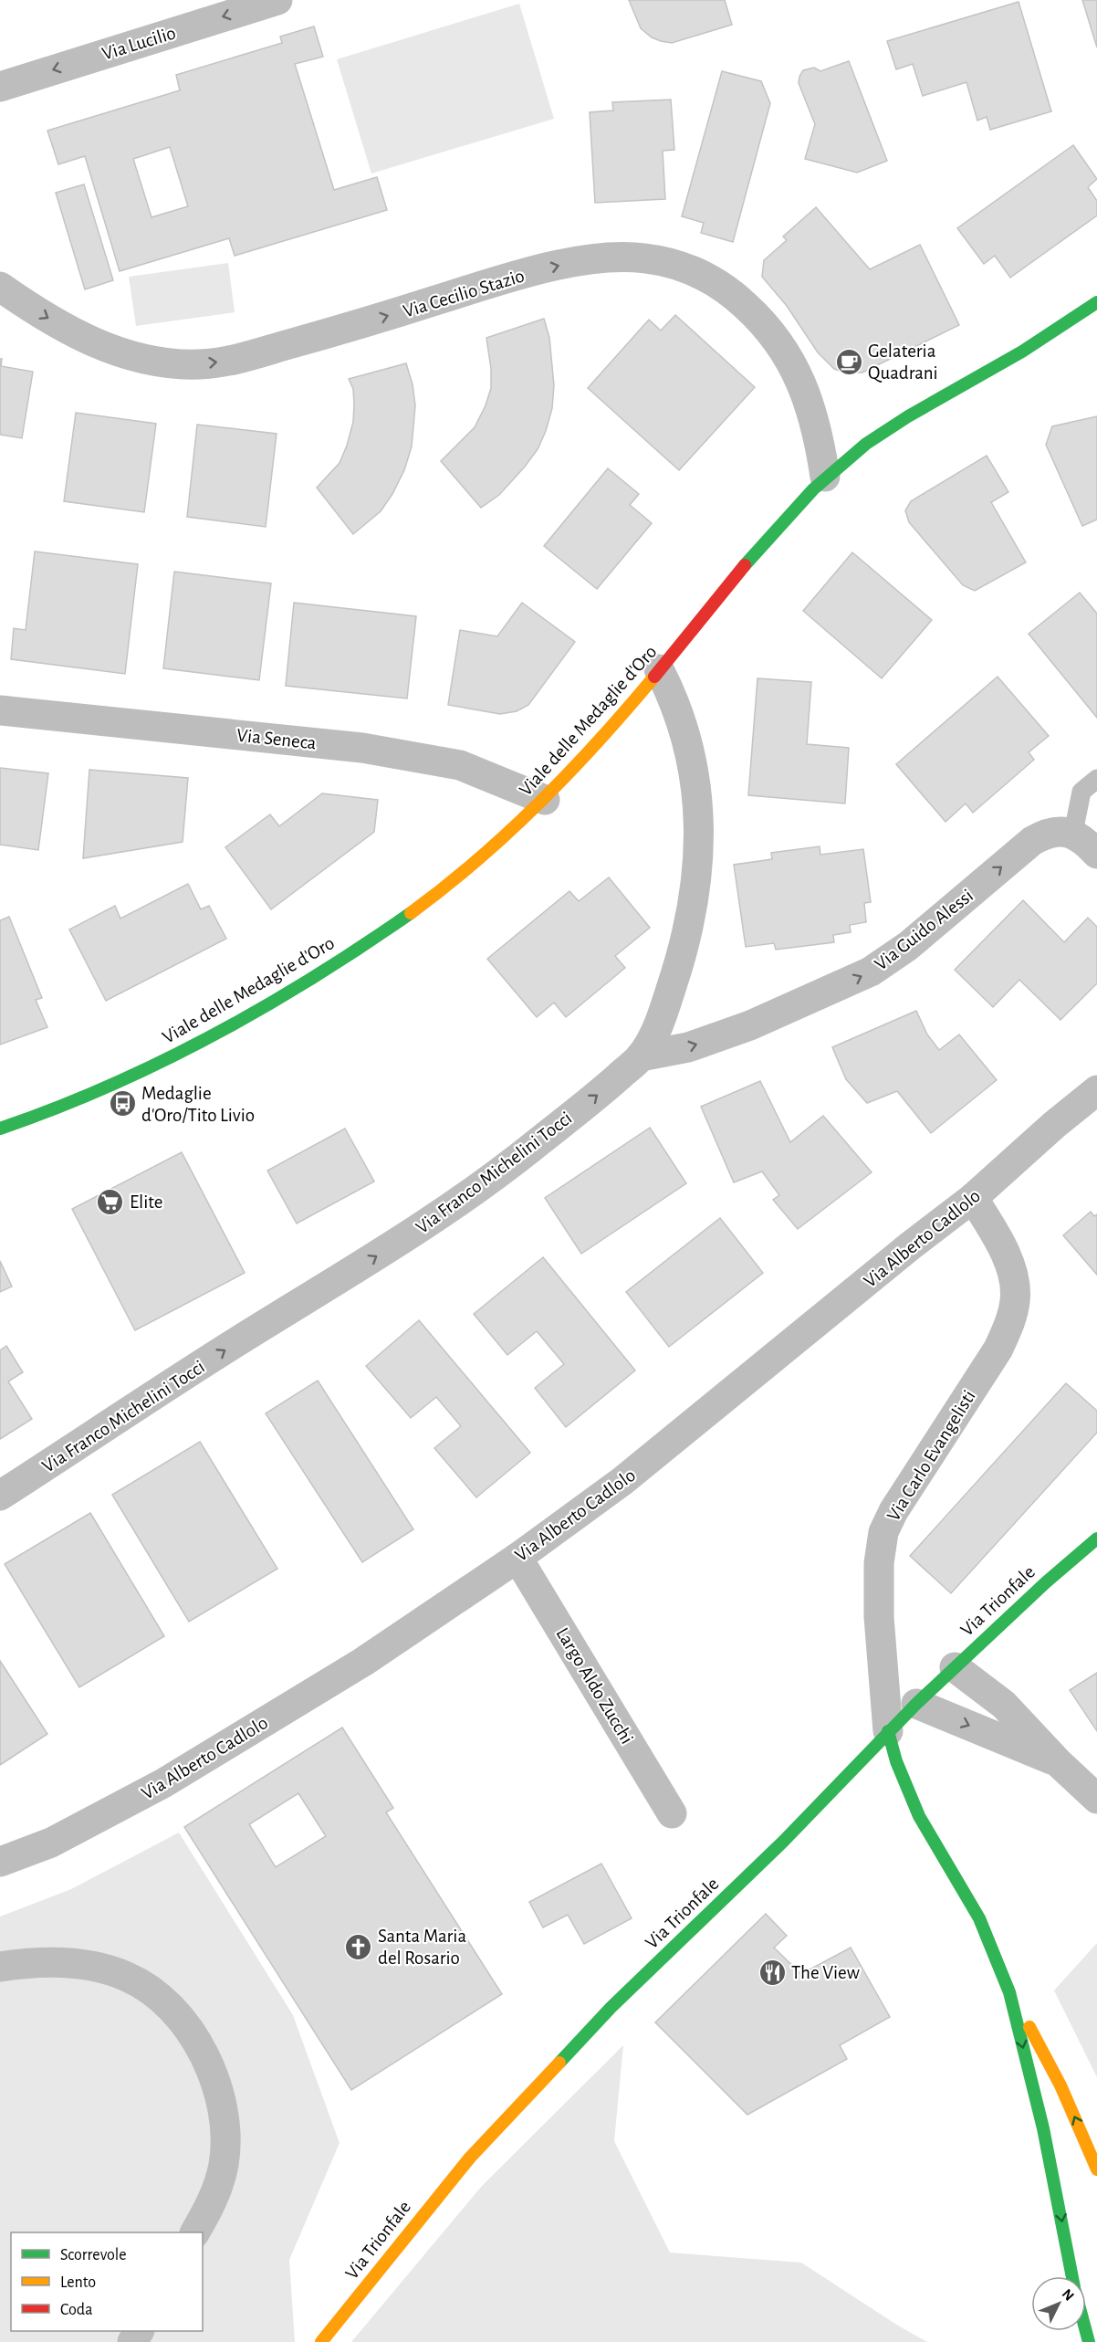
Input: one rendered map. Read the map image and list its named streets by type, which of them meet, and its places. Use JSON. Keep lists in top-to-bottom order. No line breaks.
{"streets":{"main road":["Viale delle Medaglie d'Oro","Via Trionfale"],"street":["Via Lucilio","Via Cecilio Stazio","Via Seneca","Via Guido Alessi","Via Franco Michelini Tocci","Via Alberto Cadlolo","Via Carlo Evangelisti","Largo Aldo Zucchi"]},"crossings":[["Via Cecilio Stazio","Viale delle Medaglie d'Oro"],["Viale delle Medaglie d'Oro","Via Seneca"],["Viale delle Medaglie d'Oro","Via Franco Michelini Tocci"],["Via Guido Alessi","Via Franco Michelini Tocci"],["Via Alberto Cadlolo","Via Carlo Evangelisti"],["Via Alberto Cadlolo","Largo Aldo Zucchi"],["Via Carlo Evangelisti","Via Trionfale"]],"one_way":["Via Lucilio","Via Cecilio Stazio","Via Guido Alessi","Via Franco Michelini Tocci"],"places":{"cafe":["Gelateria Quadrani"],"bus stop":["Medaglie d'Oro/Tito Livio"],"supermarket":["Elite"],"church":["Santa Maria del Rosario"],"restaurant":["The View"]},"legend":["Scorrevole","Lento","Coda"],"north":"top right"}
